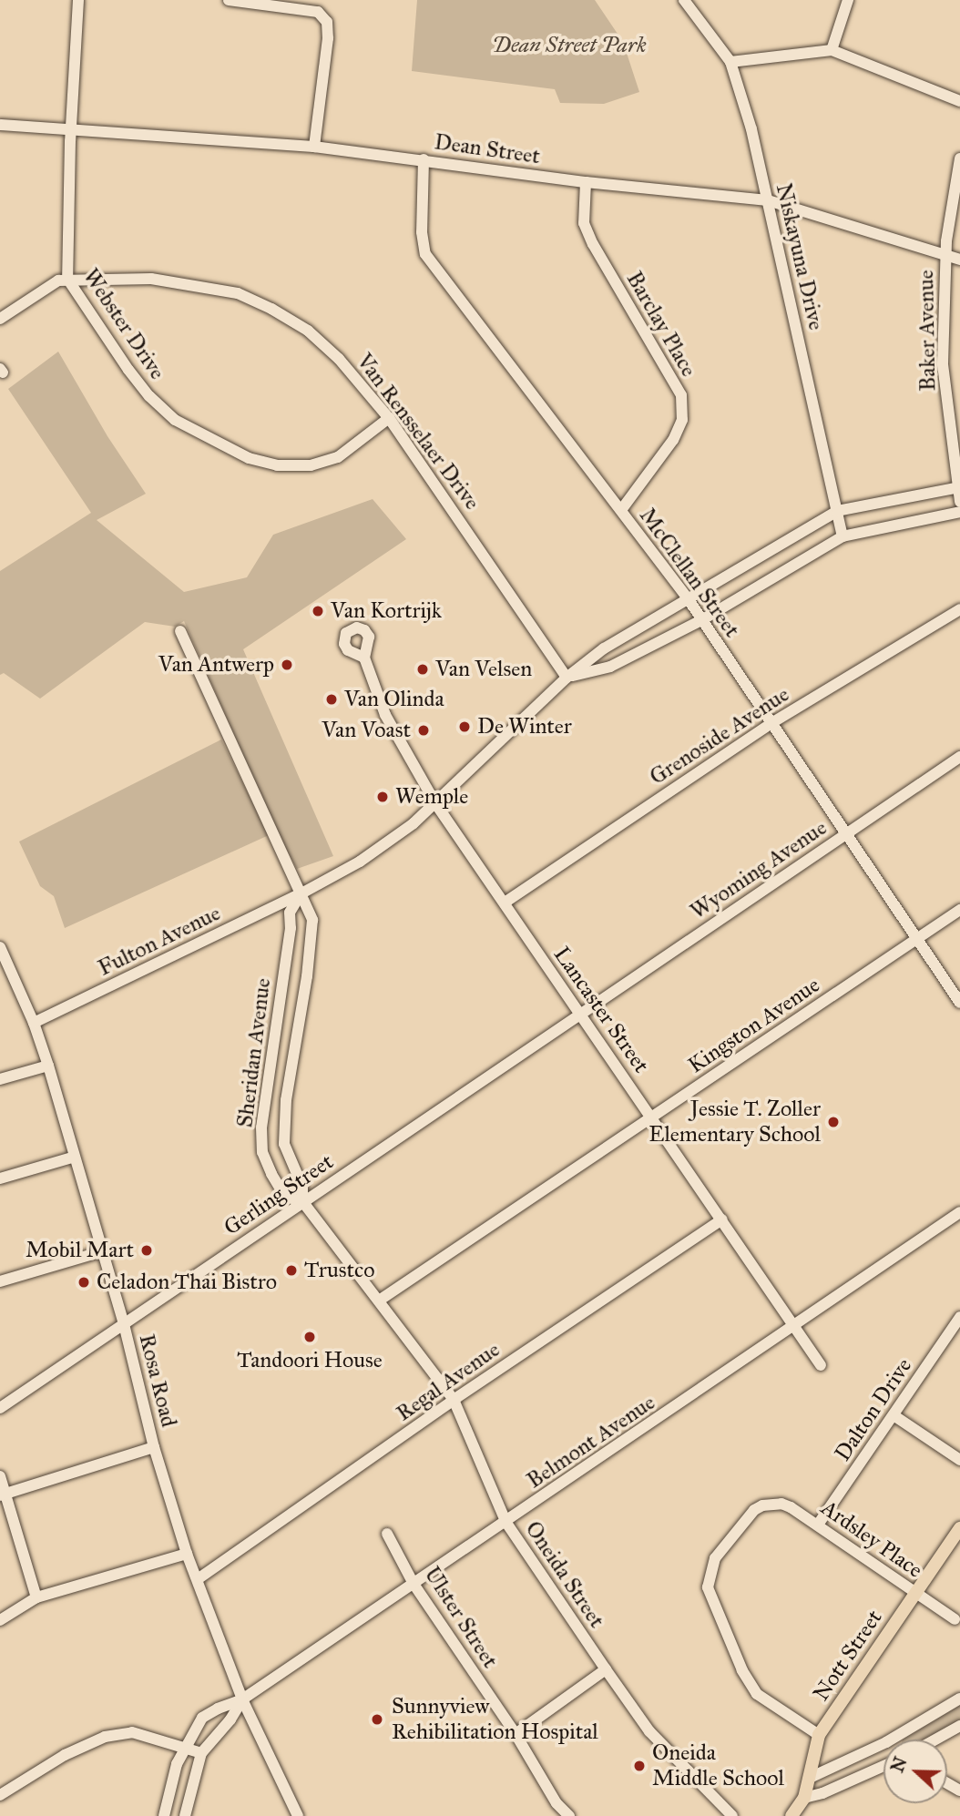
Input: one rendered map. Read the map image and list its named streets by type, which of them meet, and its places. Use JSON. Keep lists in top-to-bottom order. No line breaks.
{"streets":{"main road":["Nott Street"],"street":["Dean Street","Niskayuna Drive","Webster Drive","Barclay Place","Baker Avenue","Van Rensselaer Drive","McClellan Street","Grenoside Avenue","Wyoming Avenue","Fulton Avenue","Lancaster Street","Kingston Avenue","Sheridan Avenue","Gerling Street","Rosa Road","Regal Avenue","Dalton Drive","Belmont Avenue","Ardsley Place","Oneida Street","Ulster Street"]},"crossings":[["Dean Street","Niskayuna Drive"],["Dean Street","Webster Drive"],["Dean Street","Barclay Place"],["Dean Street","Baker Avenue"],["Dean Street","McClellan Street"],["Niskayuna Drive","Fulton Avenue"],["Webster Drive","Van Rensselaer Drive"],["Barclay Place","McClellan Street"],["Baker Avenue","Fulton Avenue"],["Van Rensselaer Drive","Fulton Avenue"],["McClellan Street","Grenoside Avenue"],["McClellan Street","Wyoming Avenue"],["McClellan Street","Fulton Avenue"],["McClellan Street","Kingston Avenue"],["Grenoside Avenue","Lancaster Street"],["Wyoming Avenue","Lancaster Street"],["Wyoming Avenue","Gerling Street"],["Fulton Avenue","Lancaster Street"],["Fulton Avenue","Sheridan Avenue"],["Fulton Avenue","Rosa Road"],["Lancaster Street","Kingston Avenue"],["Lancaster Street","Gerling Street"],["Lancaster Street","Regal Avenue"],["Lancaster Street","Belmont Avenue"],["Kingston Avenue","Sheridan Avenue"],["Kingston Avenue","Oneida Street"],["Sheridan Avenue","Gerling Street"],["Sheridan Avenue","Oneida Street"],["Gerling Street","Rosa Road"],["Rosa Road","Regal Avenue"],["Rosa Road","Belmont Avenue"],["Regal Avenue","Oneida Street"],["Dalton Drive","Ardsley Place"],["Belmont Avenue","Oneida Street"],["Belmont Avenue","Ulster Street"],["Ardsley Place","Nott Street"]],"parks":["Dean Street Park"],"places":["Van Kortrijk","Van Antwerp","Van Velsen","Van Olinda","De Winter","Van Voast","Wemple","Jessie T. Zoller Elementary School","Mobil Mart","Trustco","Celadon Thai Bistro","Tandoori House","Sunnyview Rehibilitation Hospital","Oneida Middle School"],"north":"left"}
